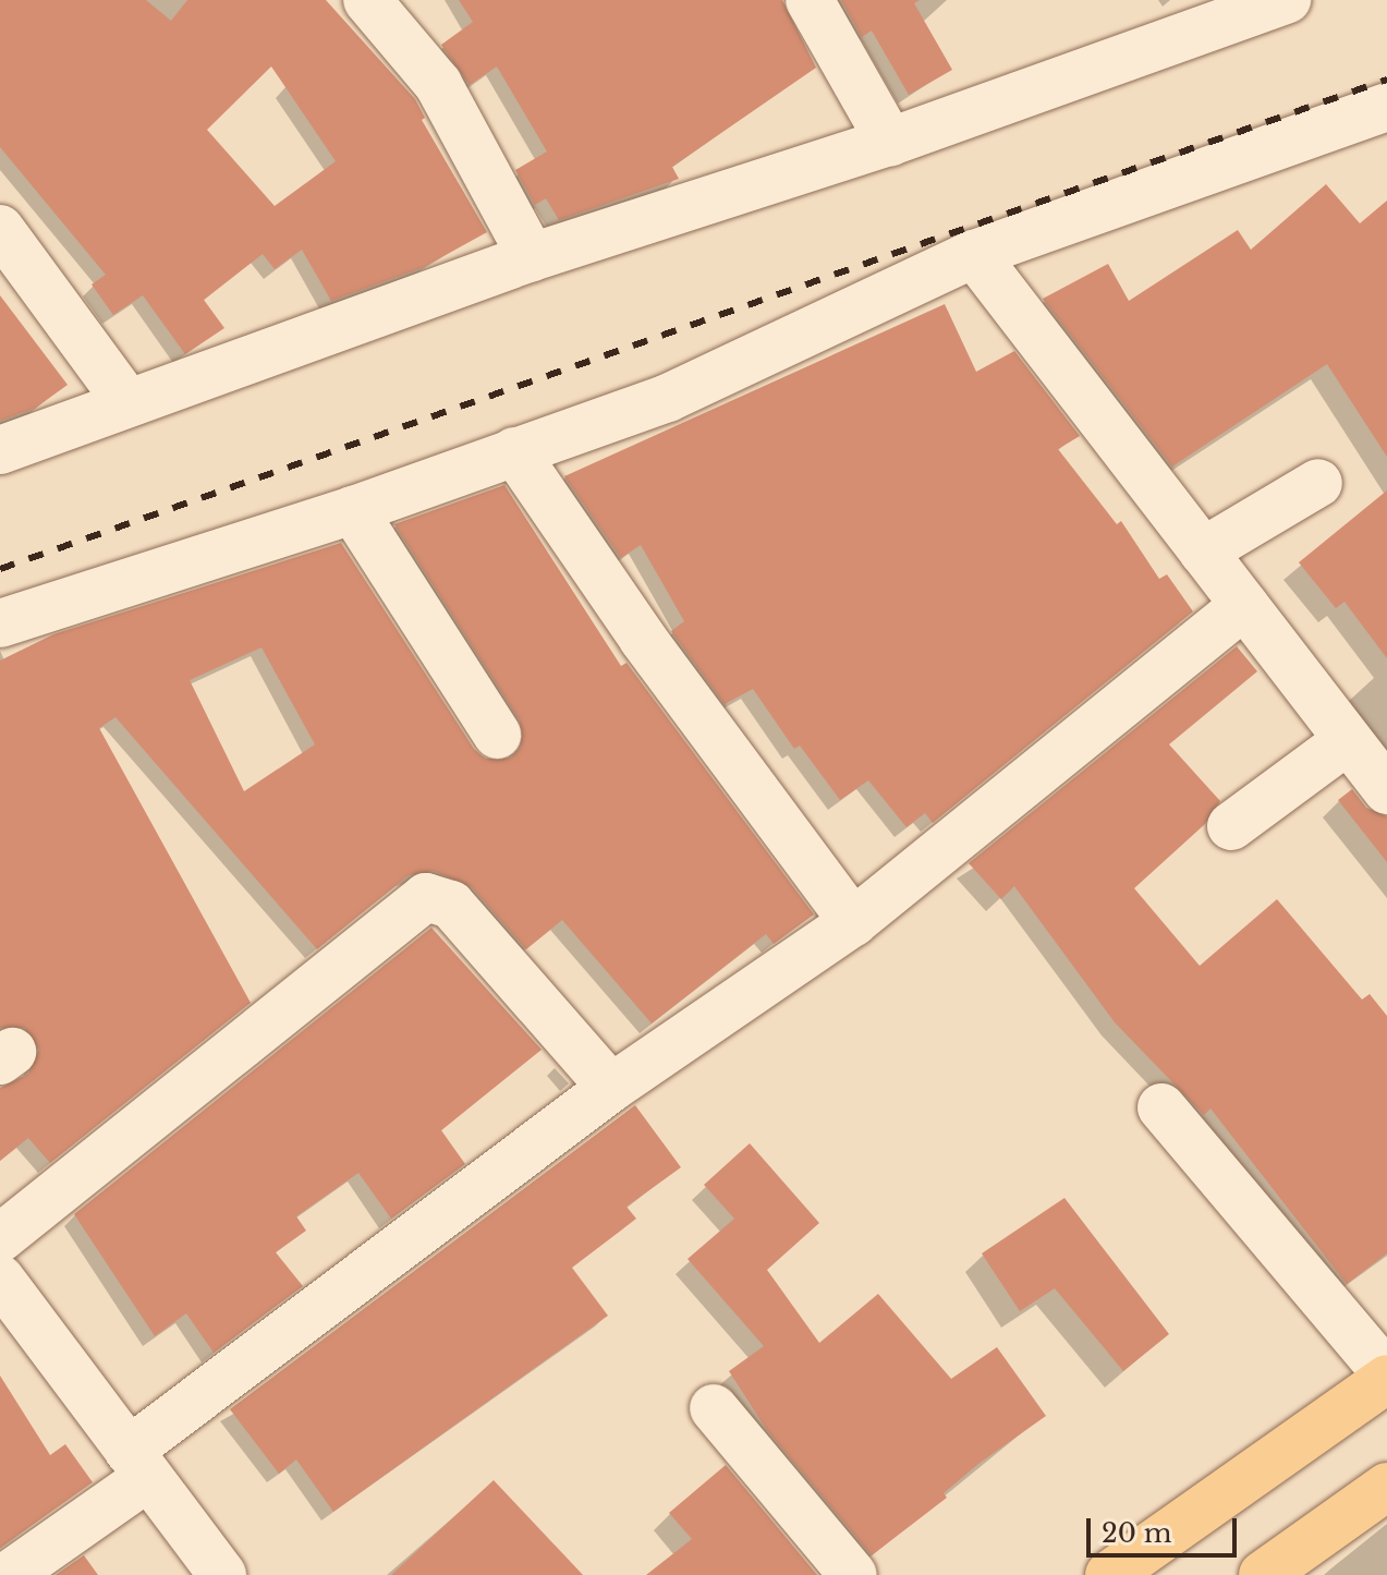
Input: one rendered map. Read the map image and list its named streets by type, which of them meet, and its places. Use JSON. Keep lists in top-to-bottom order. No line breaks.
{"scale_bar":"20 m"}
